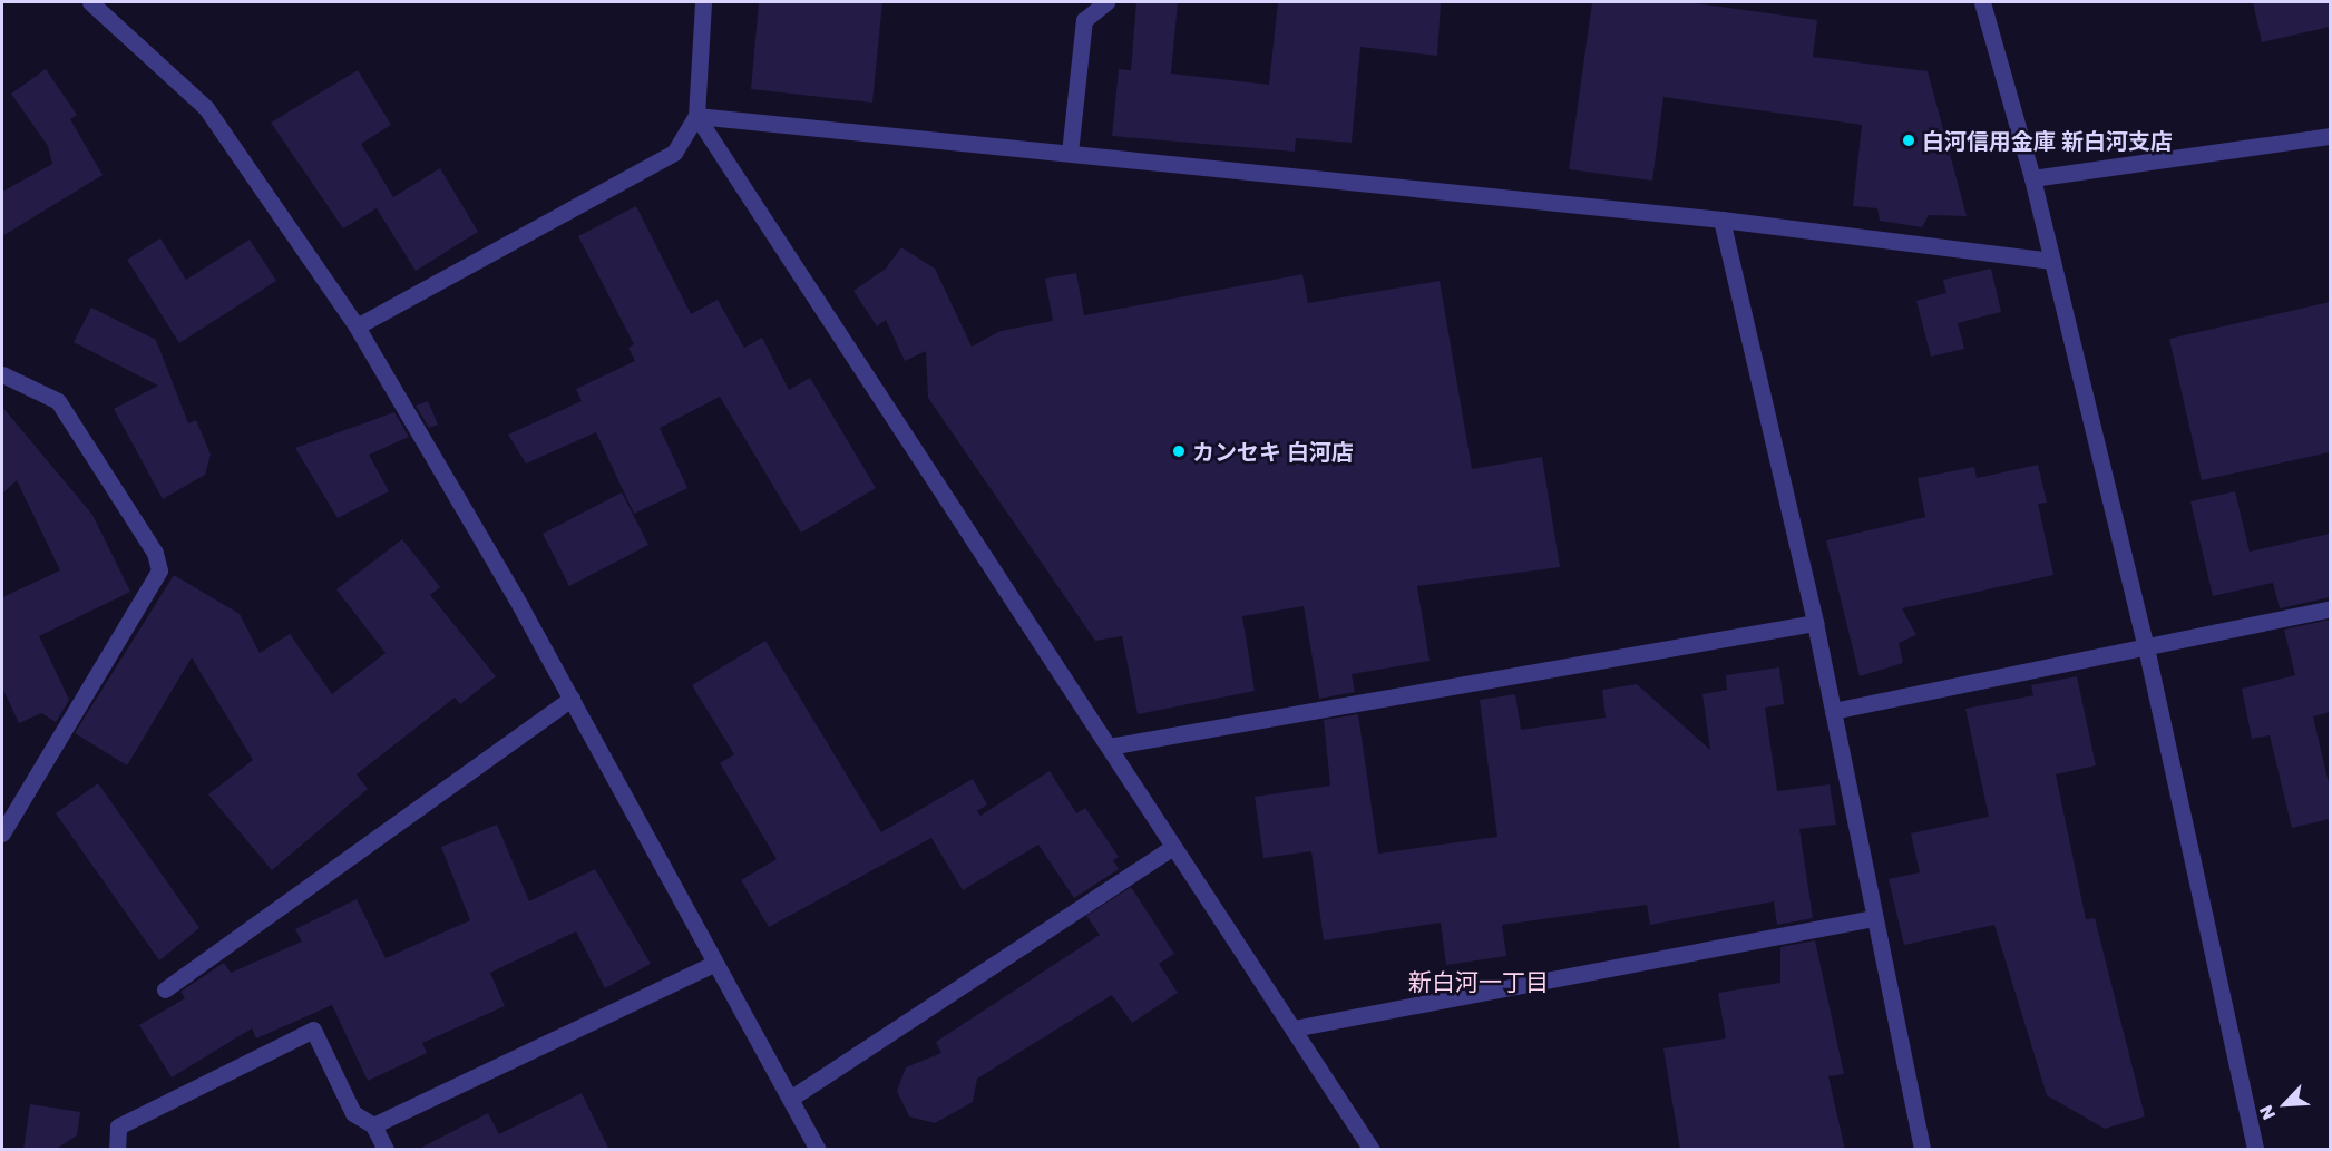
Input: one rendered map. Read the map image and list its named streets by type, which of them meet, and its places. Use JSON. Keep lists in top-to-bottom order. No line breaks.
{"districts":["新白河一丁目"],"places":["白河信用金庫 新白河支店","カンセキ 白河店"],"north":"bottom left"}
